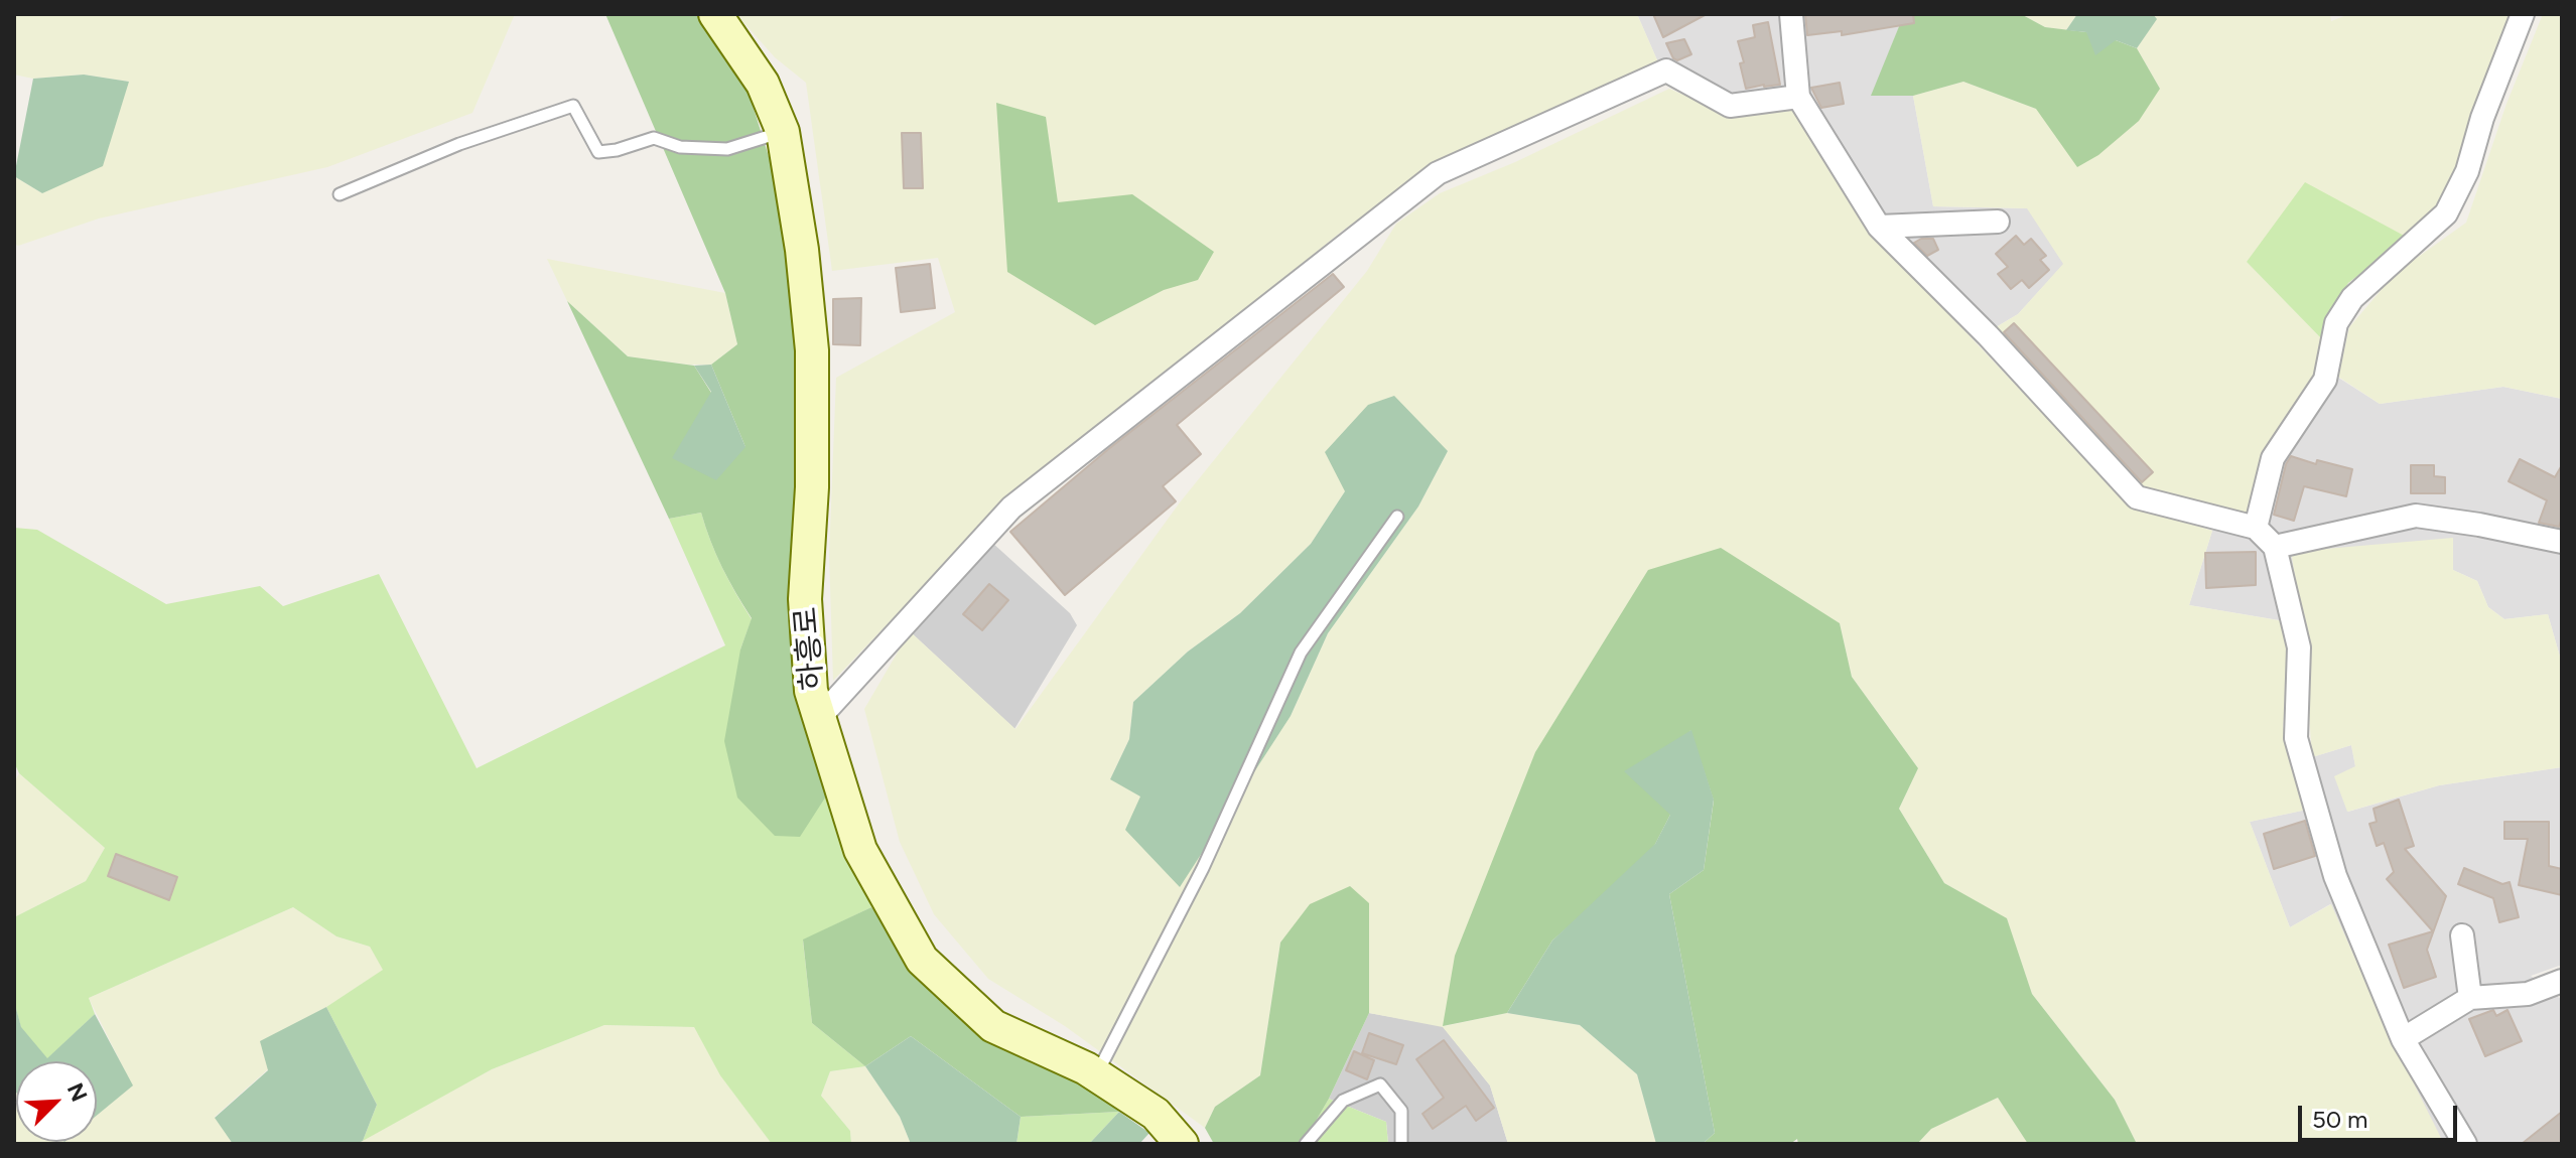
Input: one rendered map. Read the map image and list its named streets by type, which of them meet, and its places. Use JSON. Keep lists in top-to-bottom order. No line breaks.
{"streets":{"street":["하흥로"]},"scale_bar":"50 m","north":"top right"}
